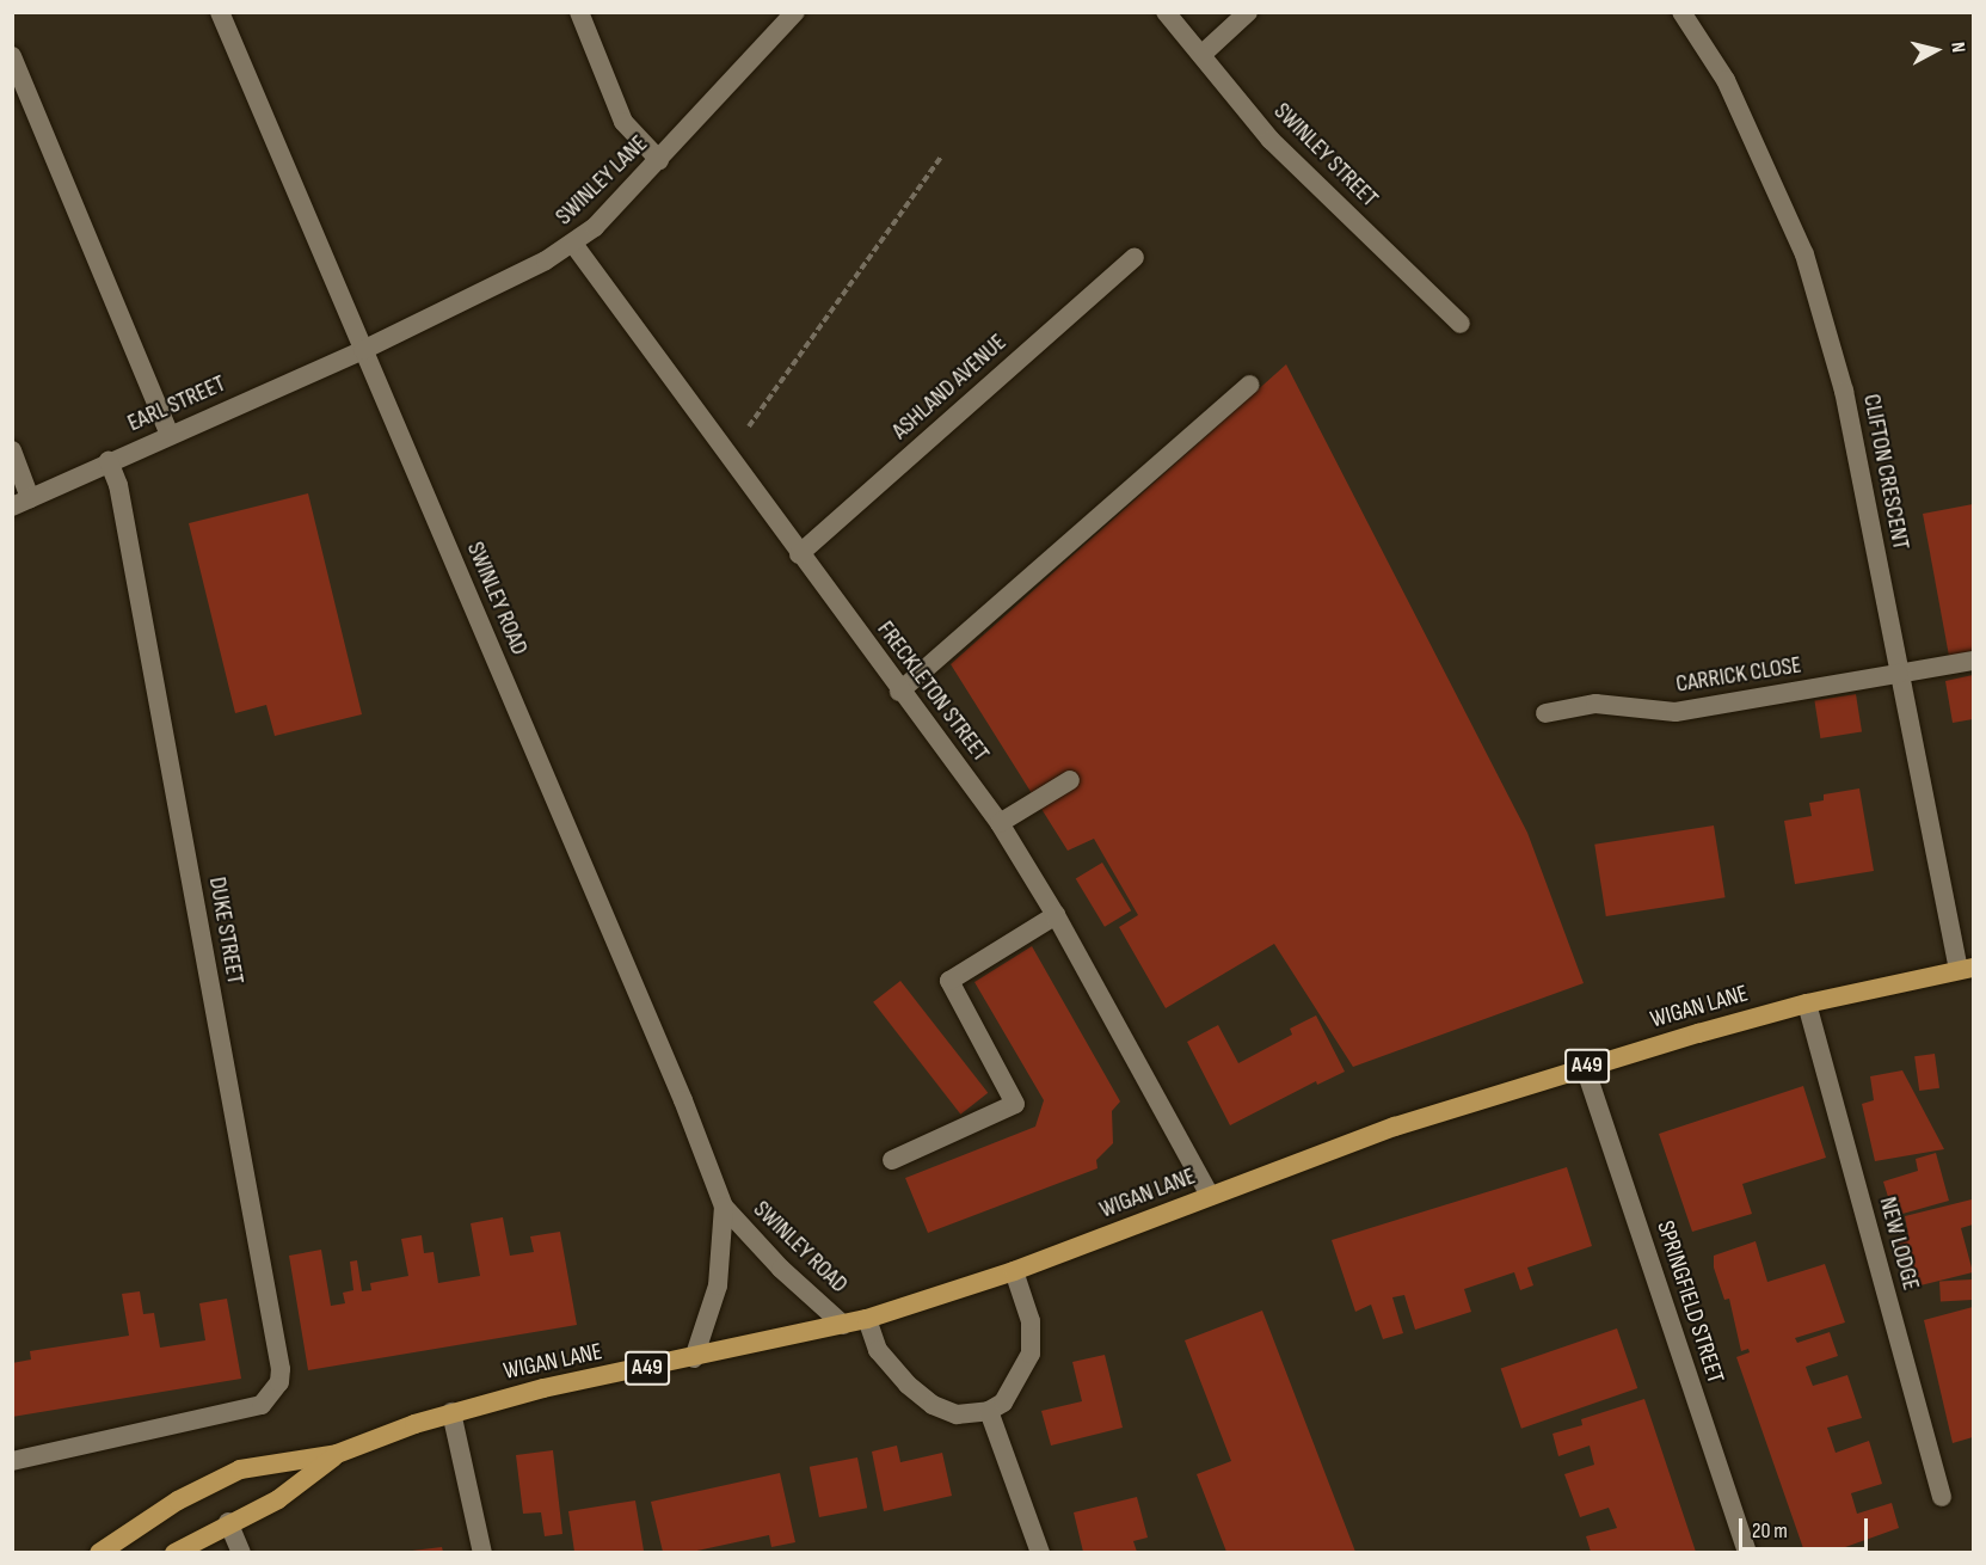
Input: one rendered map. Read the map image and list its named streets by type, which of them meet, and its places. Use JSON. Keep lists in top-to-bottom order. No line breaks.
{"streets":{"highway":["WIGAN LANE","A49"],"street":["SWINLEY STREET","SWINLEY LANE","ASHLAND AVENUE","EARL STREET","CLIFTON CRESCENT","SWINLEY ROAD","CARRICK CLOSE","FRECKLETON STREET","DUKE STREET","NEW LODGE","SPRINGFIELD STREET"]},"crossings":[["SWINLEY LANE","EARL STREET"],["SWINLEY LANE","SWINLEY ROAD"],["SWINLEY LANE","FRECKLETON STREET"],["ASHLAND AVENUE","FRECKLETON STREET"],["EARL STREET","SWINLEY ROAD"],["EARL STREET","DUKE STREET"],["CLIFTON CRESCENT","CARRICK CLOSE"],["CLIFTON CRESCENT","WIGAN LANE"],["SWINLEY ROAD","WIGAN LANE"],["FRECKLETON STREET","WIGAN LANE"],["WIGAN LANE","A49"],["WIGAN LANE","NEW LODGE"],["WIGAN LANE","SPRINGFIELD STREET"]],"scale_bar":"20 m","north":"right"}
